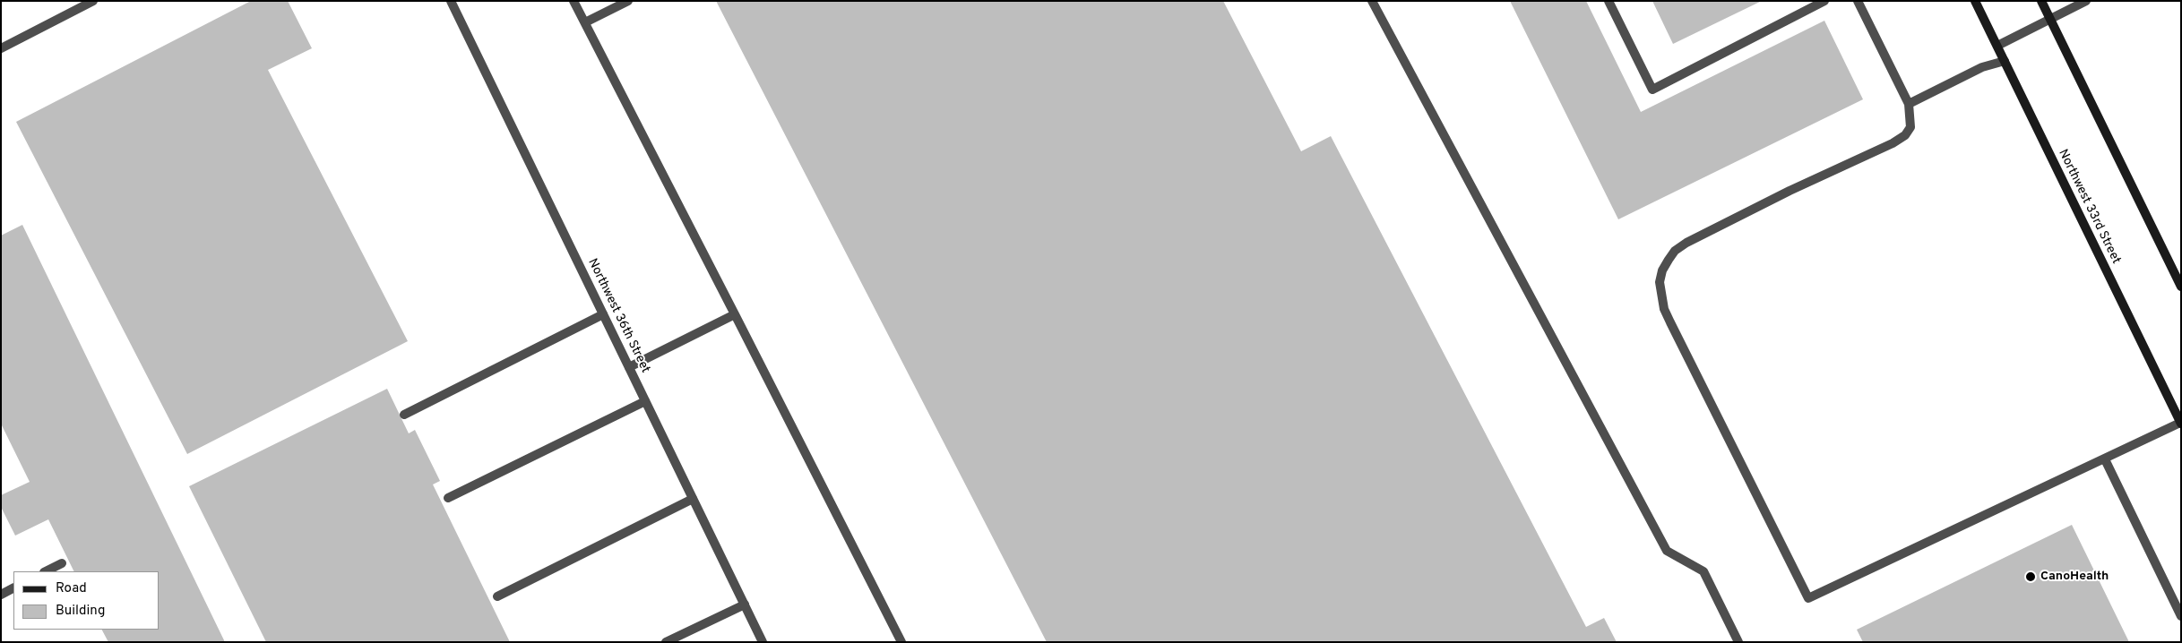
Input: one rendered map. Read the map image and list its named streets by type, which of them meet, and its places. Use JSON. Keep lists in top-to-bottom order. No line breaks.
{"streets":{"street":["Northwest 33rd Street","Northwest 36th Street"]},"places":["CanoHealth"],"legend":["Road","Building"]}
